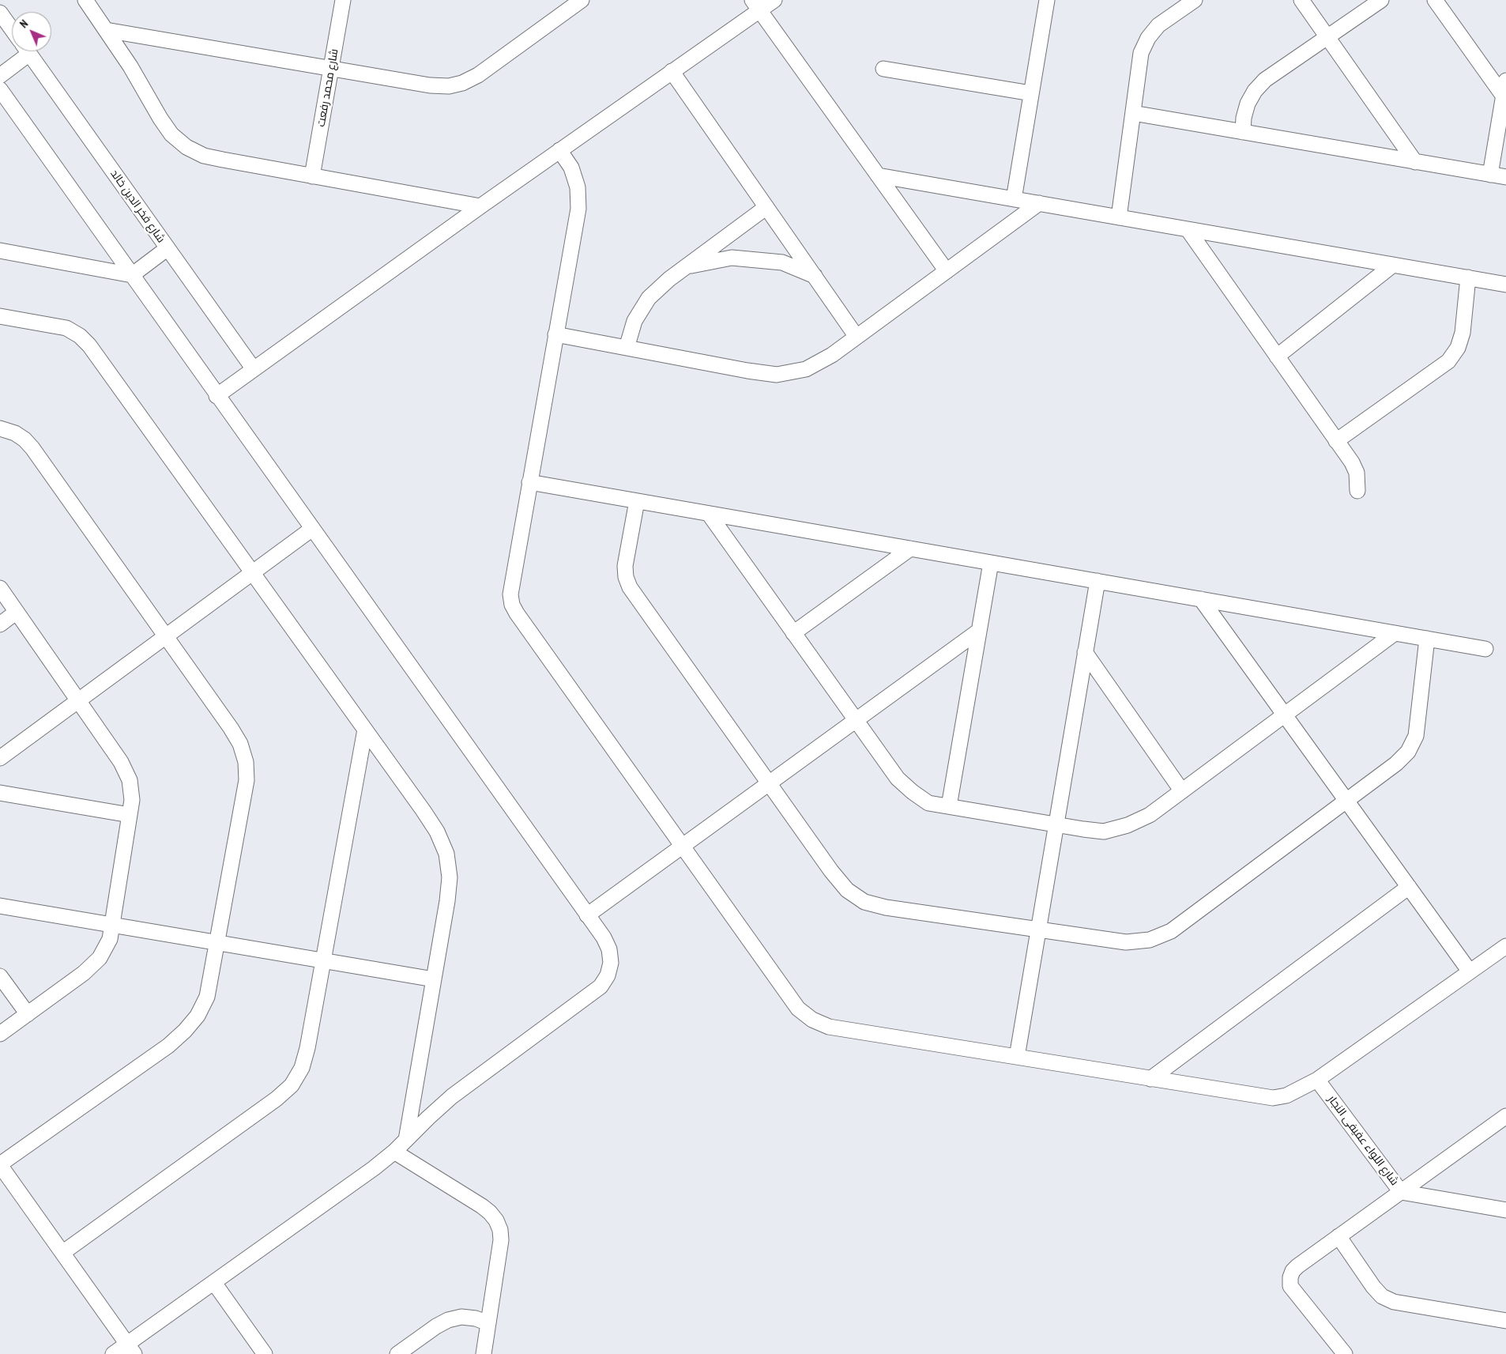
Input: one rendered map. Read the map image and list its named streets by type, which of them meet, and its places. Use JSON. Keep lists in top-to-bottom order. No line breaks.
{"streets":{"street":["شارع محمد رفعت","شارع فخر الدين خالد","شارع اللواء عفيفى النجار"]},"north":"top left"}
